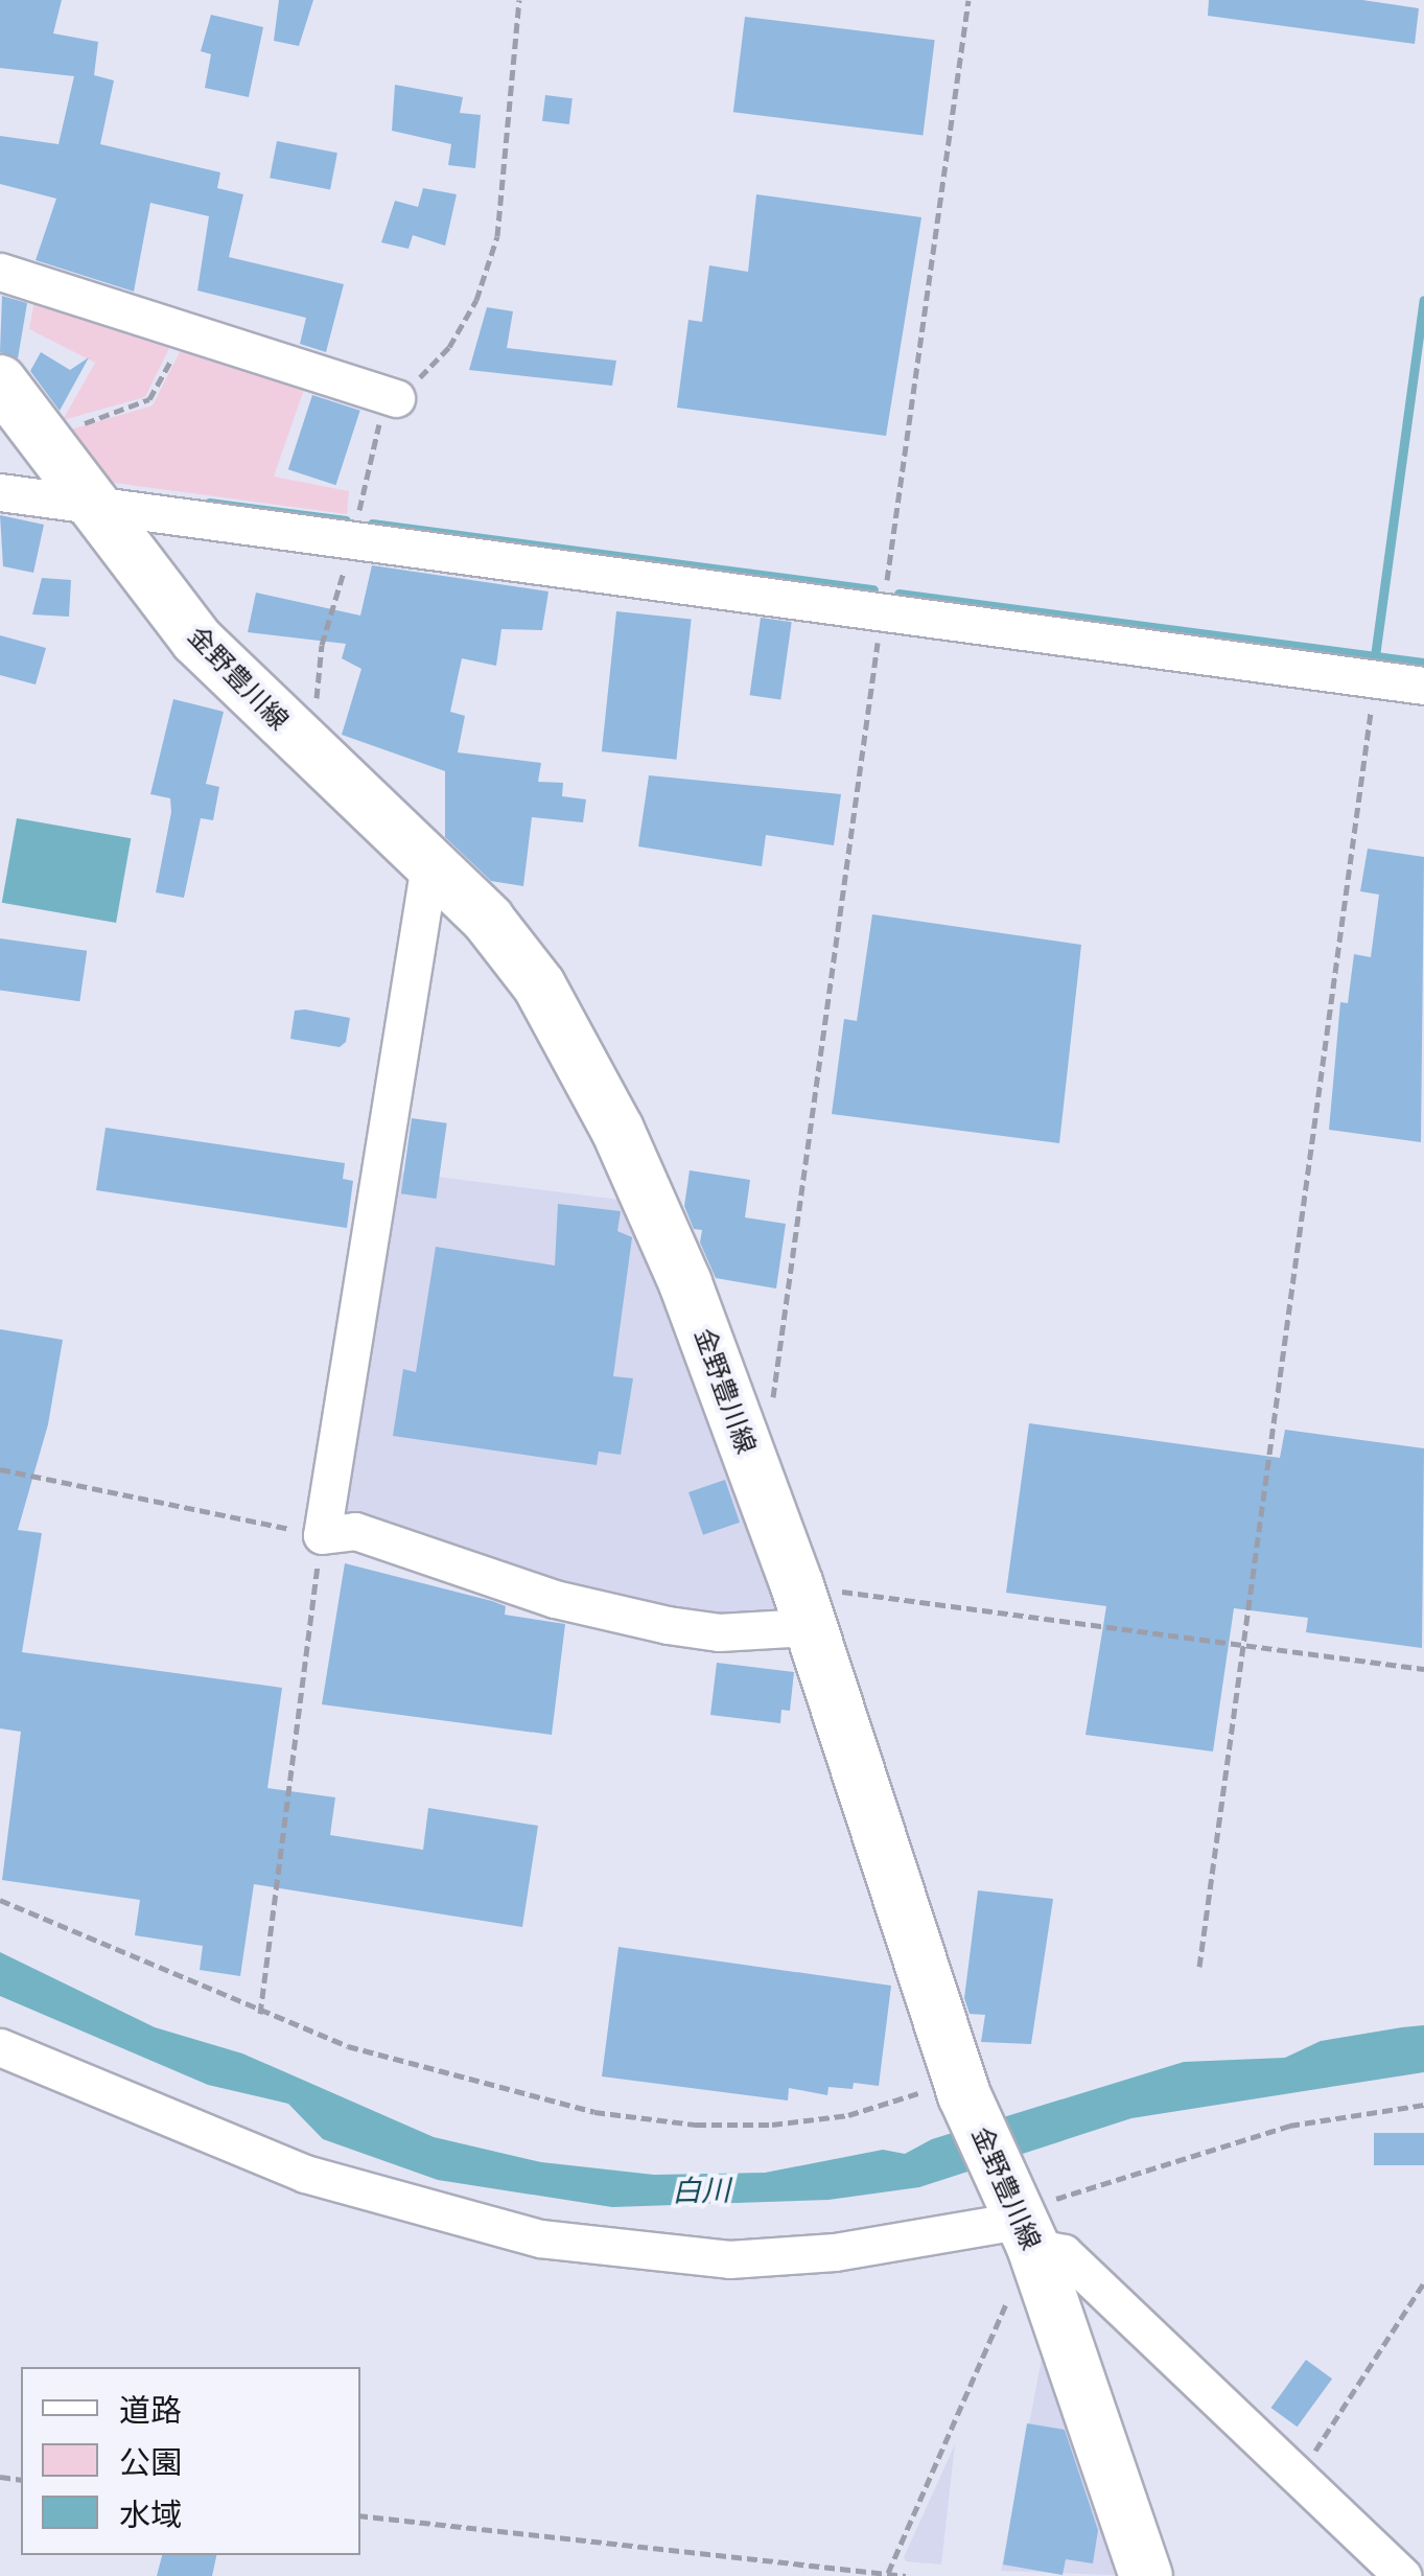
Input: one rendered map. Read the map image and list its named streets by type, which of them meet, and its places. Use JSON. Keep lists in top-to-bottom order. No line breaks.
{"streets":{"main road":["金野豊川線"]},"water":["白川"],"legend":["道路","公園","水域"]}
